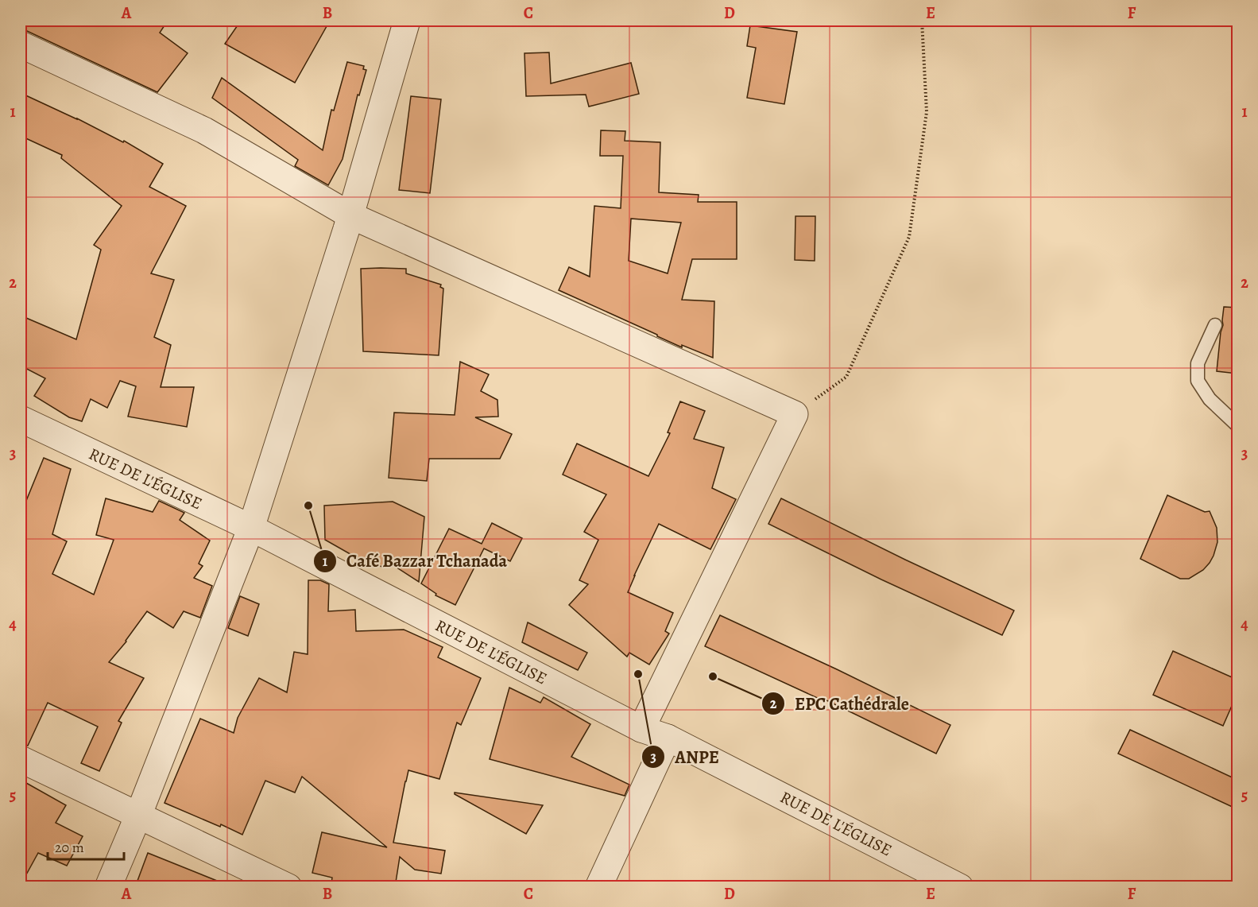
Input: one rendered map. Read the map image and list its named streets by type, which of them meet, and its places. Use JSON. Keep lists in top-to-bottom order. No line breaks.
{"streets":{"street":["RUE DE L'ÉGLISE"]},"places":["Café Bazzar Tchanada","ANPE","EPC Cathédrale"],"scale_bar":"20 m","grid":{"columns":["A","B","C","D","E","F"],"rows":["1","2","3","4","5"]}}
